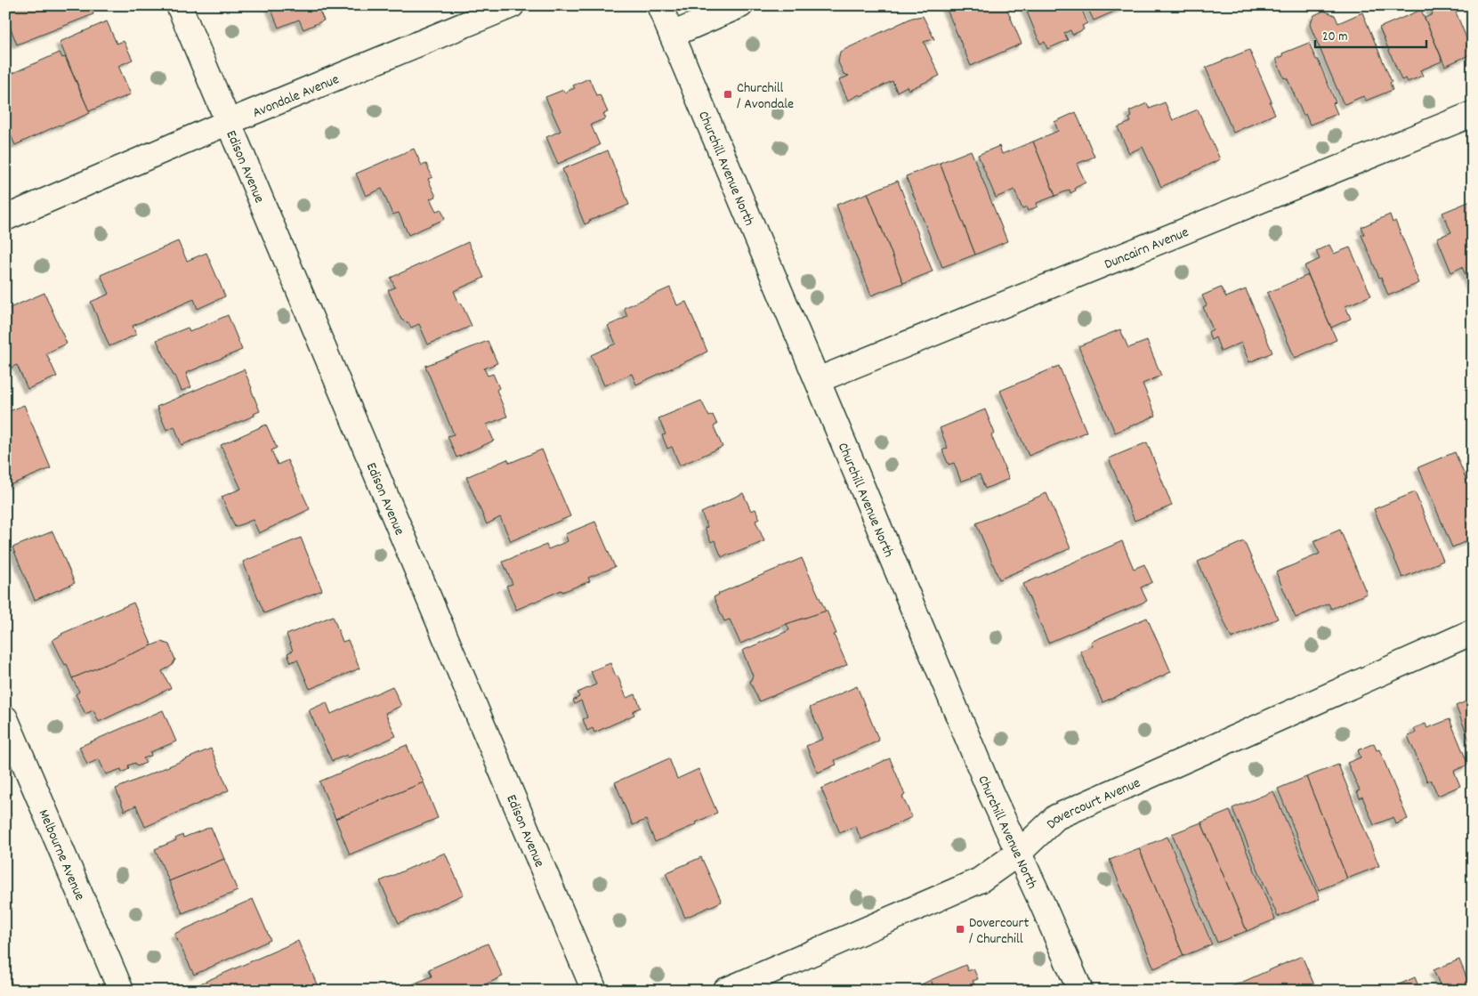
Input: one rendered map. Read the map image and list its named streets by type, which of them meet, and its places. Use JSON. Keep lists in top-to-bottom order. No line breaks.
{"streets":{"street":["Avondale Avenue","Edison Avenue","Churchill Avenue North","Duncairn Avenue","Dovercourt Avenue","Melbourne Avenue"]},"crossings":[["Avondale Avenue","Edison Avenue"],["Churchill Avenue North","Duncairn Avenue"],["Churchill Avenue North","Dovercourt Avenue"]],"places":{"transit":["Churchill / Avondale","Dovercourt / Churchill"]},"scale_bar":"20 m"}
